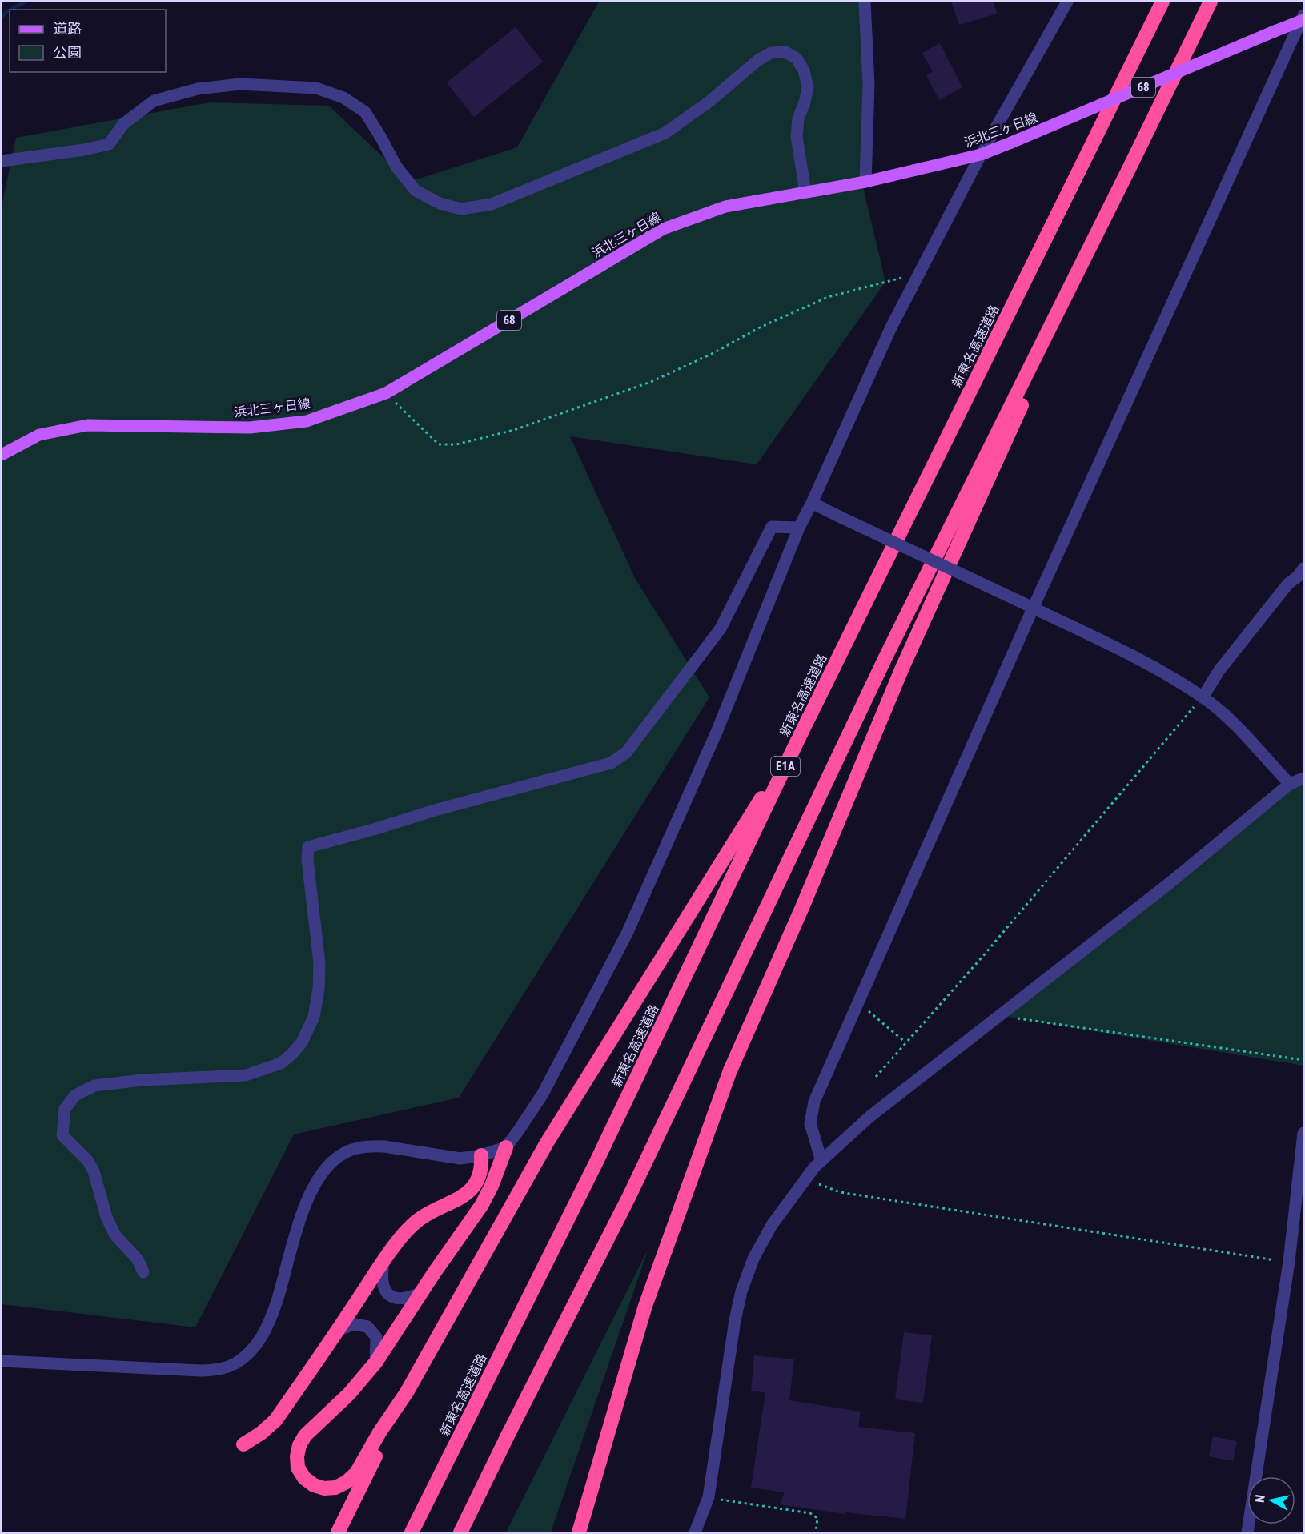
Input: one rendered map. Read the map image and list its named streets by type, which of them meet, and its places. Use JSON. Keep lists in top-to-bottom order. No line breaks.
{"streets":{"highway":["新東名高速道路","E1A"],"main road":["68","浜北三ヶ日線"]},"legend":["道路","公園"],"north":"left"}
